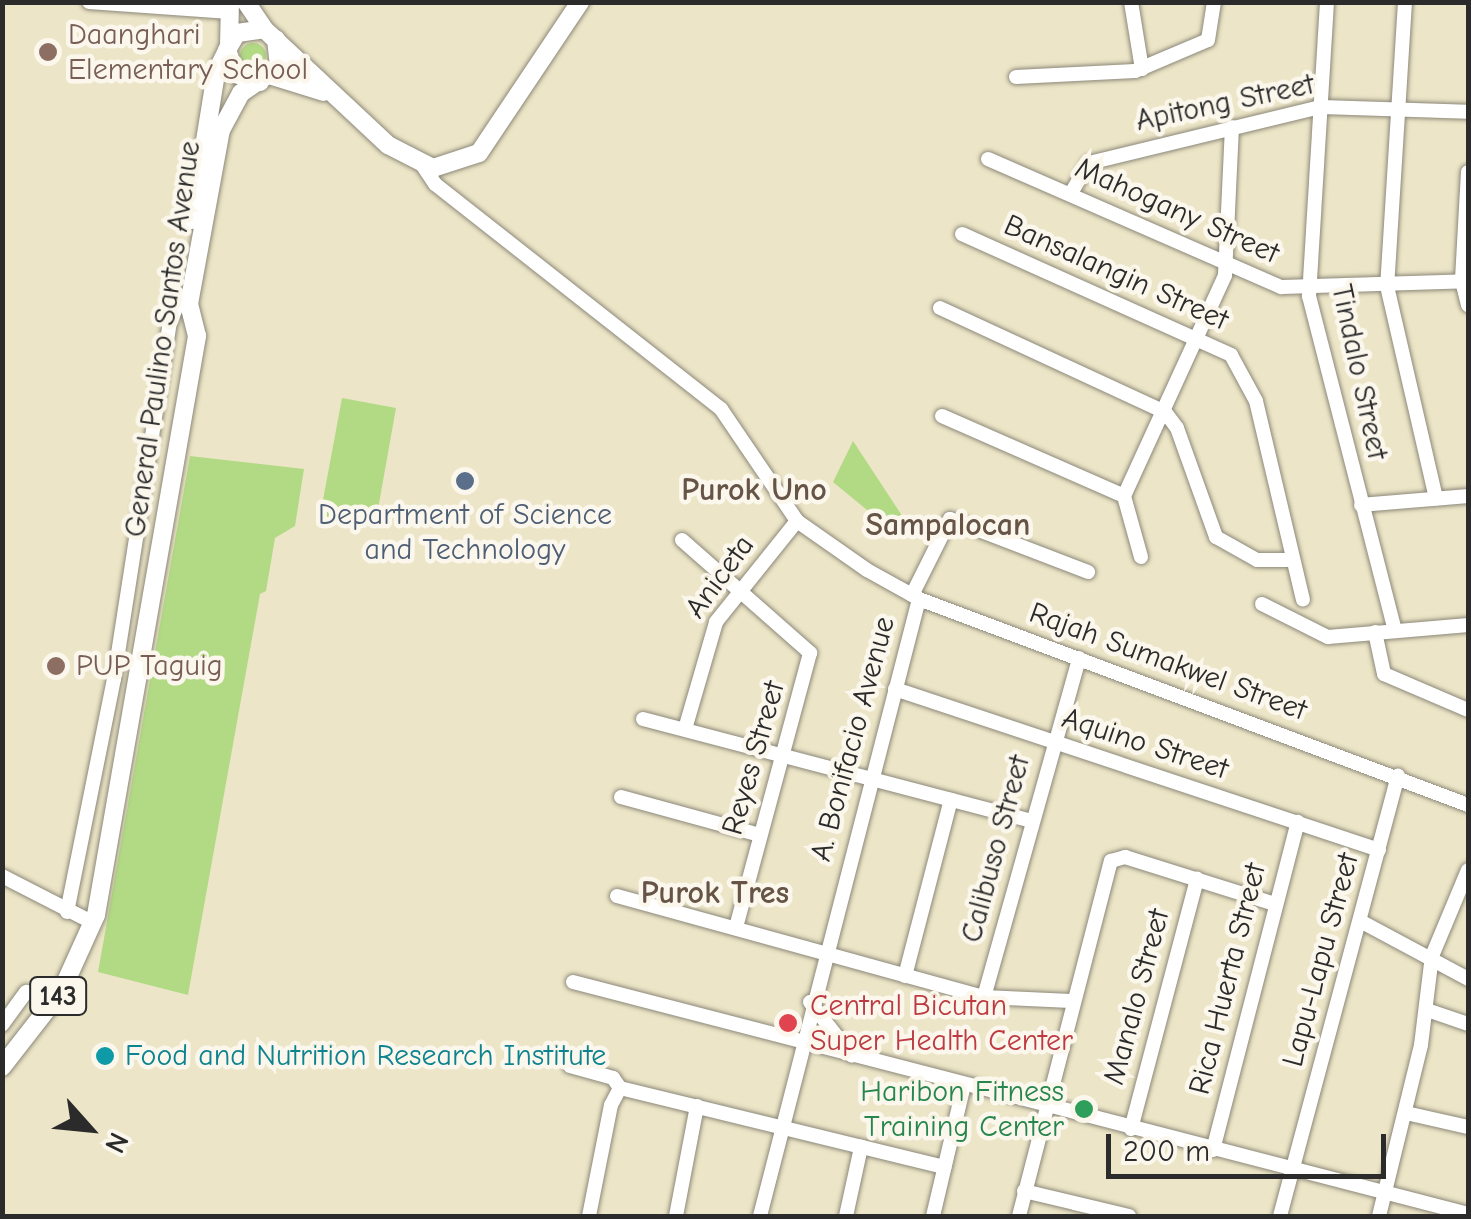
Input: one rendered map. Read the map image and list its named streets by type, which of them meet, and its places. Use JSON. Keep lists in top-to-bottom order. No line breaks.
{"streets":{"main road":["General Paulino Santos Avenue","143"],"street":["Apitong Street","Mahogany Street","Bansalangin Street","Tindalo Street","Aniceta","Rajah Sumakwel Street","A. Bonifacio Avenue","Aquino Street","Reyes Street","Calibuso Street","Lapu-Lapu Street","Rica Huerta Street","Manalo Street"]},"crossings":[["Apitong Street","Mahogany Street"],["Apitong Street","Tindalo Street"],["Mahogany Street","Tindalo Street"],["Aniceta","A. Bonifacio Avenue"],["Aniceta","Reyes Street"],["Rajah Sumakwel Street","A. Bonifacio Avenue"],["Rajah Sumakwel Street","Calibuso Street"],["Rajah Sumakwel Street","Lapu-Lapu Street"],["A. Bonifacio Avenue","Aquino Street"],["Aquino Street","Calibuso Street"],["Aquino Street","Lapu-Lapu Street"],["Aquino Street","Rica Huerta Street"]],"districts":["Purok Uno","Sampalocan","Purok Tres"],"places":["Daanghari Elementary School","Department of Science and Technology","PUP Taguig","Central Bicutan Super Health Center","Food and Nutrition Research Institute","Haribon Fitness Training Center"],"scale_bar":"200 m","north":"bottom right"}
